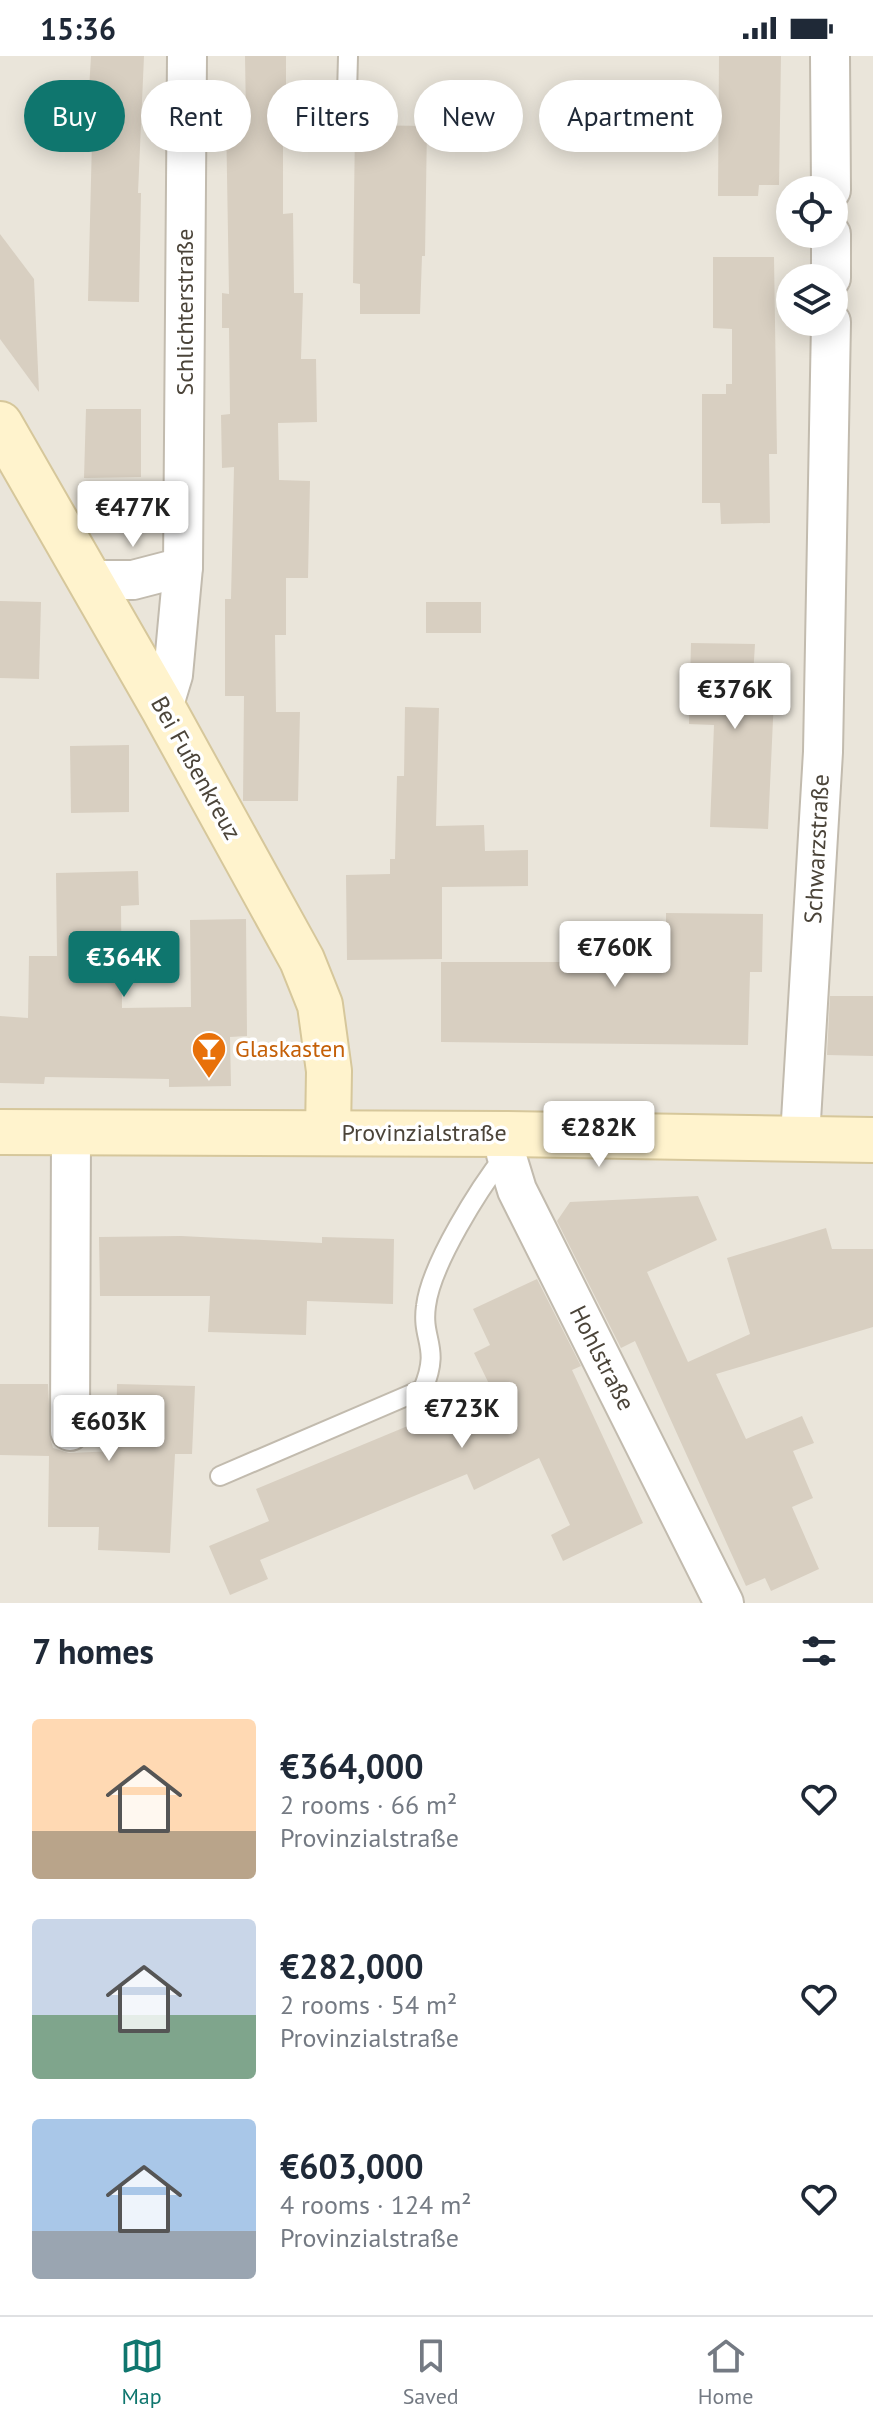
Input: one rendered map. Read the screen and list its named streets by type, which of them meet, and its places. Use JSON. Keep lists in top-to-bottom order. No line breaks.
{"streets":{"street":["Schlichterstraße","Bei Fußenkreuz","Schwarzstraße","Provinzialstraße","Hohlstraße"]},"crossings":[["Schlichterstraße","Bei Fußenkreuz"],["Bei Fußenkreuz","Provinzialstraße"],["Schwarzstraße","Provinzialstraße"],["Provinzialstraße","Hohlstraße"]],"places":{"bar":["Glaskasten"]},"page":{"status":"15:36","chip":["Buy","Rent","Filters","New","Apartment"],"price":["€477K","€376K","€760K","€364K","€282K","€723K","€603K"],"heading":"7 homes","list":[{"name":"€364,000","note":"2 rooms · 66 m² · Provinzialstraße"},{"name":"€282,000","note":"2 rooms · 54 m² · Provinzialstraße"},{"name":"€603,000","note":"4 rooms · 124 m² · Provinzialstraße"}],"tabs":["Map","Saved","Home"]}}
